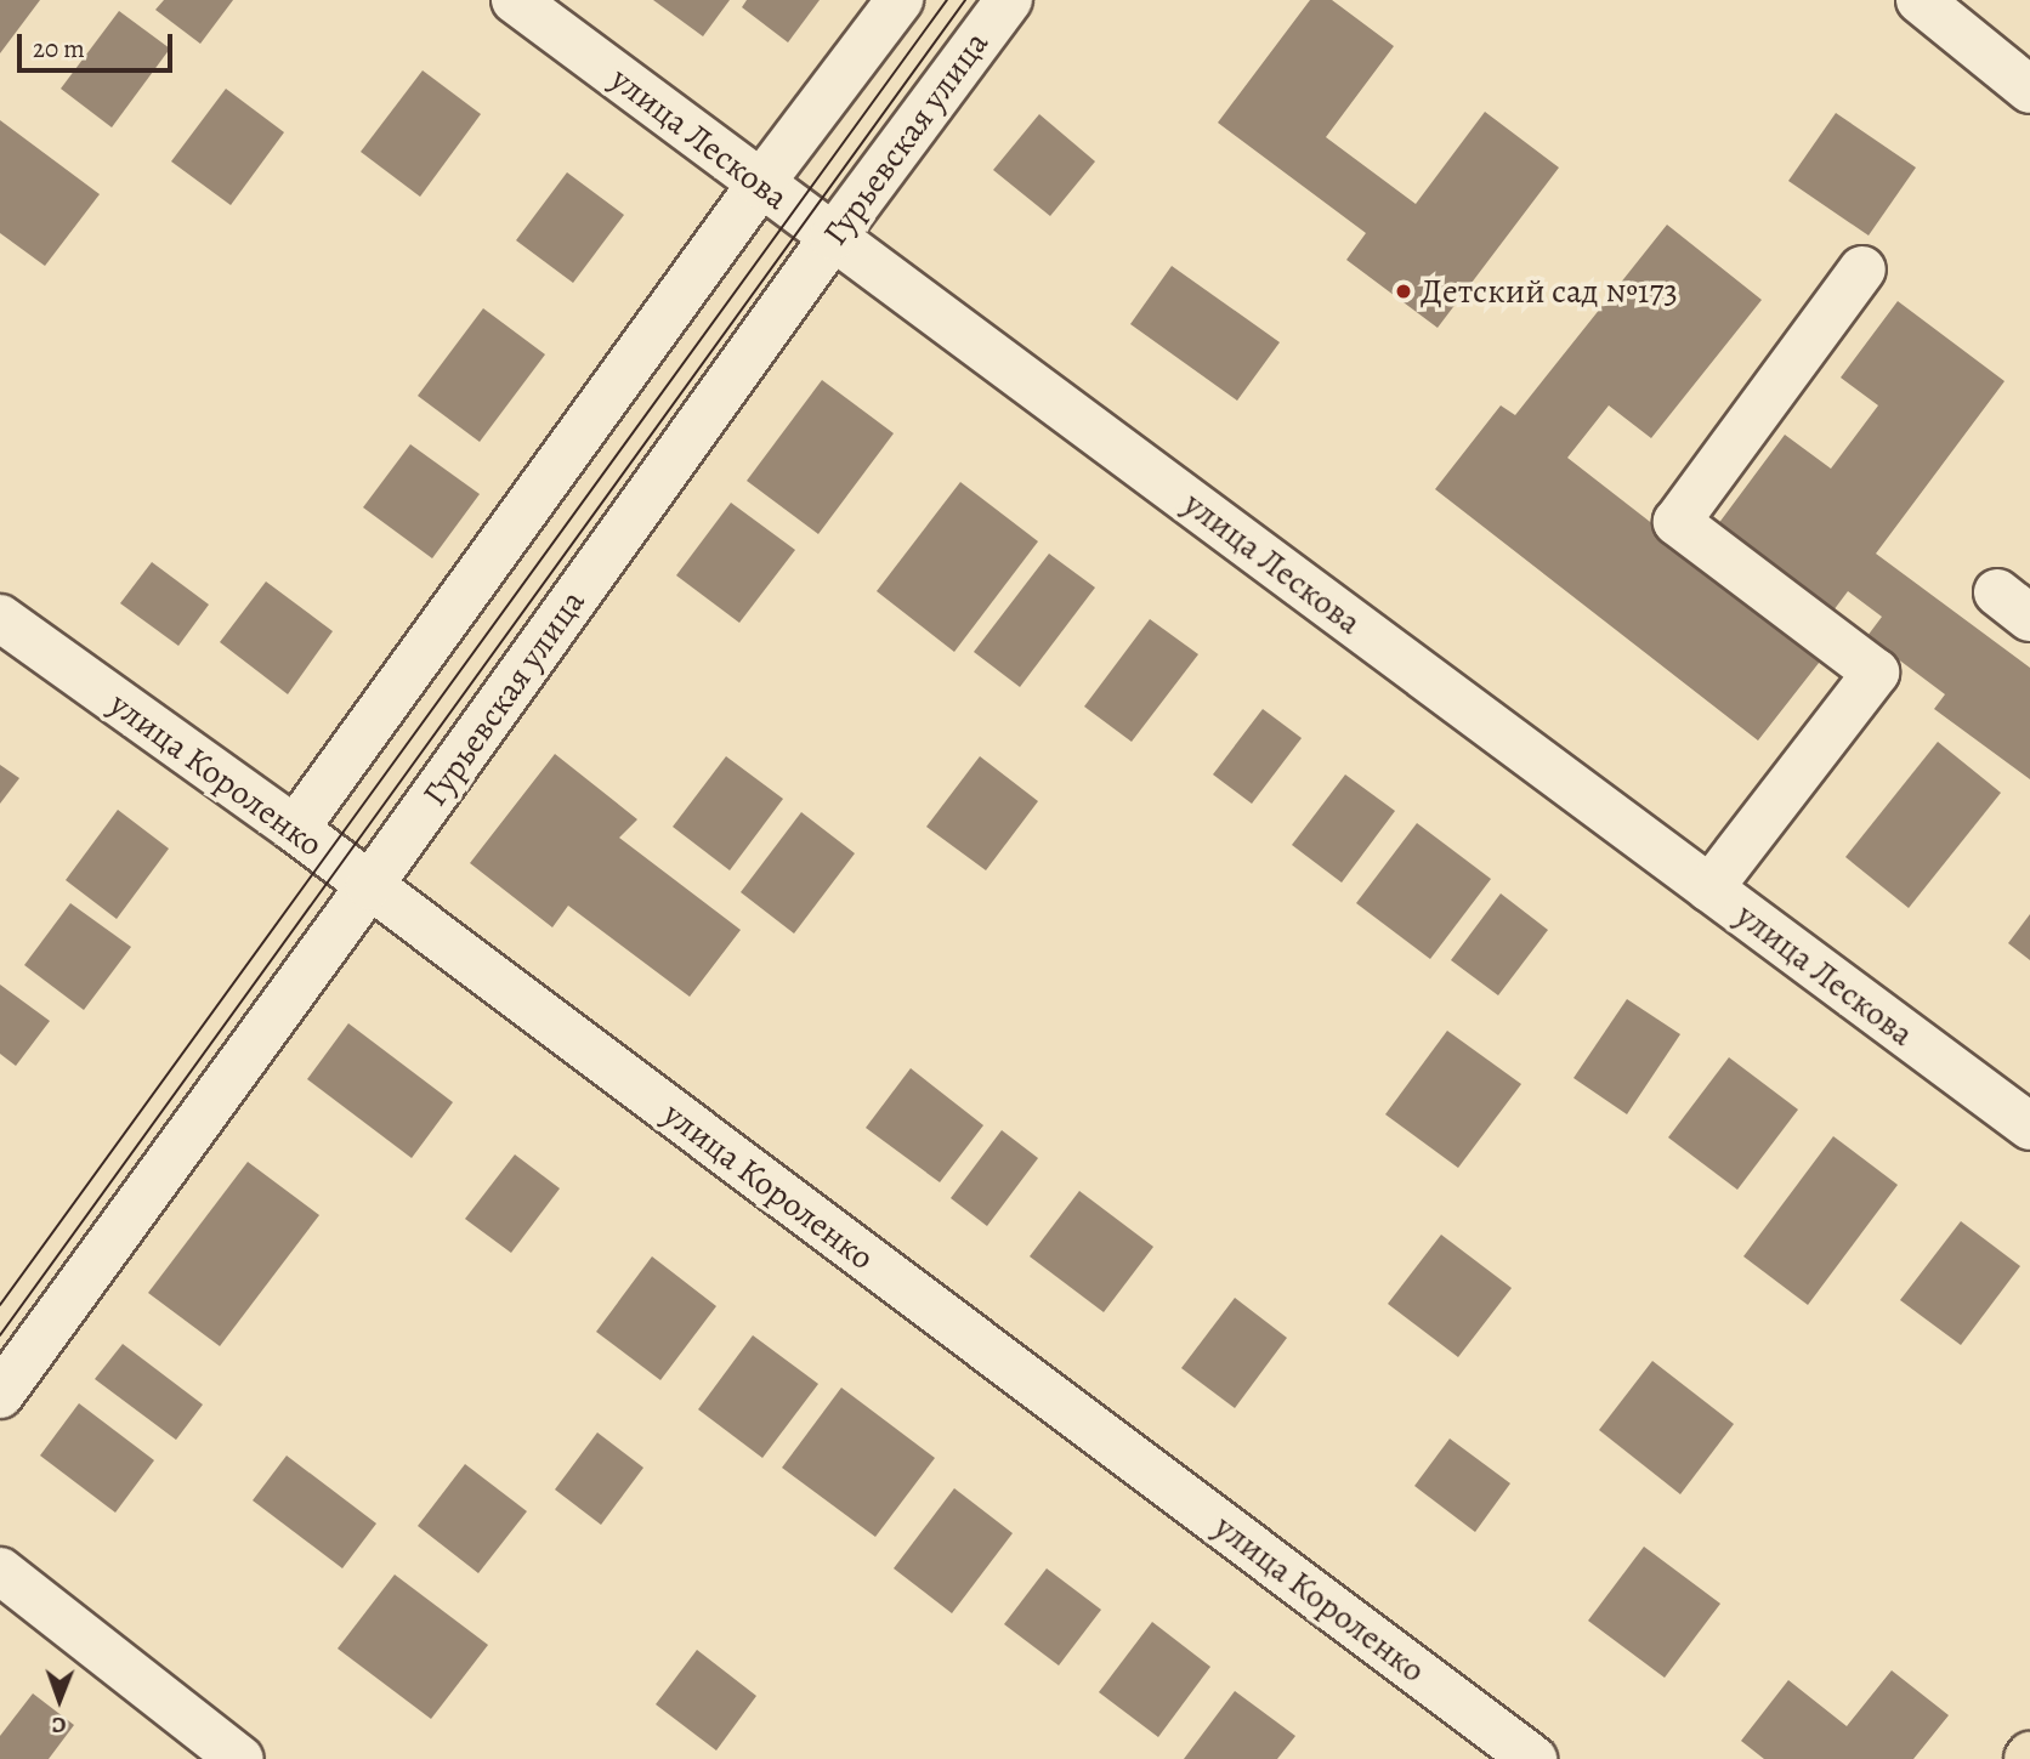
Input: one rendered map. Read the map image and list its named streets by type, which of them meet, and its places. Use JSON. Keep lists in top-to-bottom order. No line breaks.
{"streets":{"street":["улица Лескова","Гурьевская улица","улица Короленко"]},"crossings":[["улица Лескова","Гурьевская улица"],["Гурьевская улица","улица Короленко"]],"places":["Детский сад №173"],"scale_bar":"20 m","north":"bottom"}
